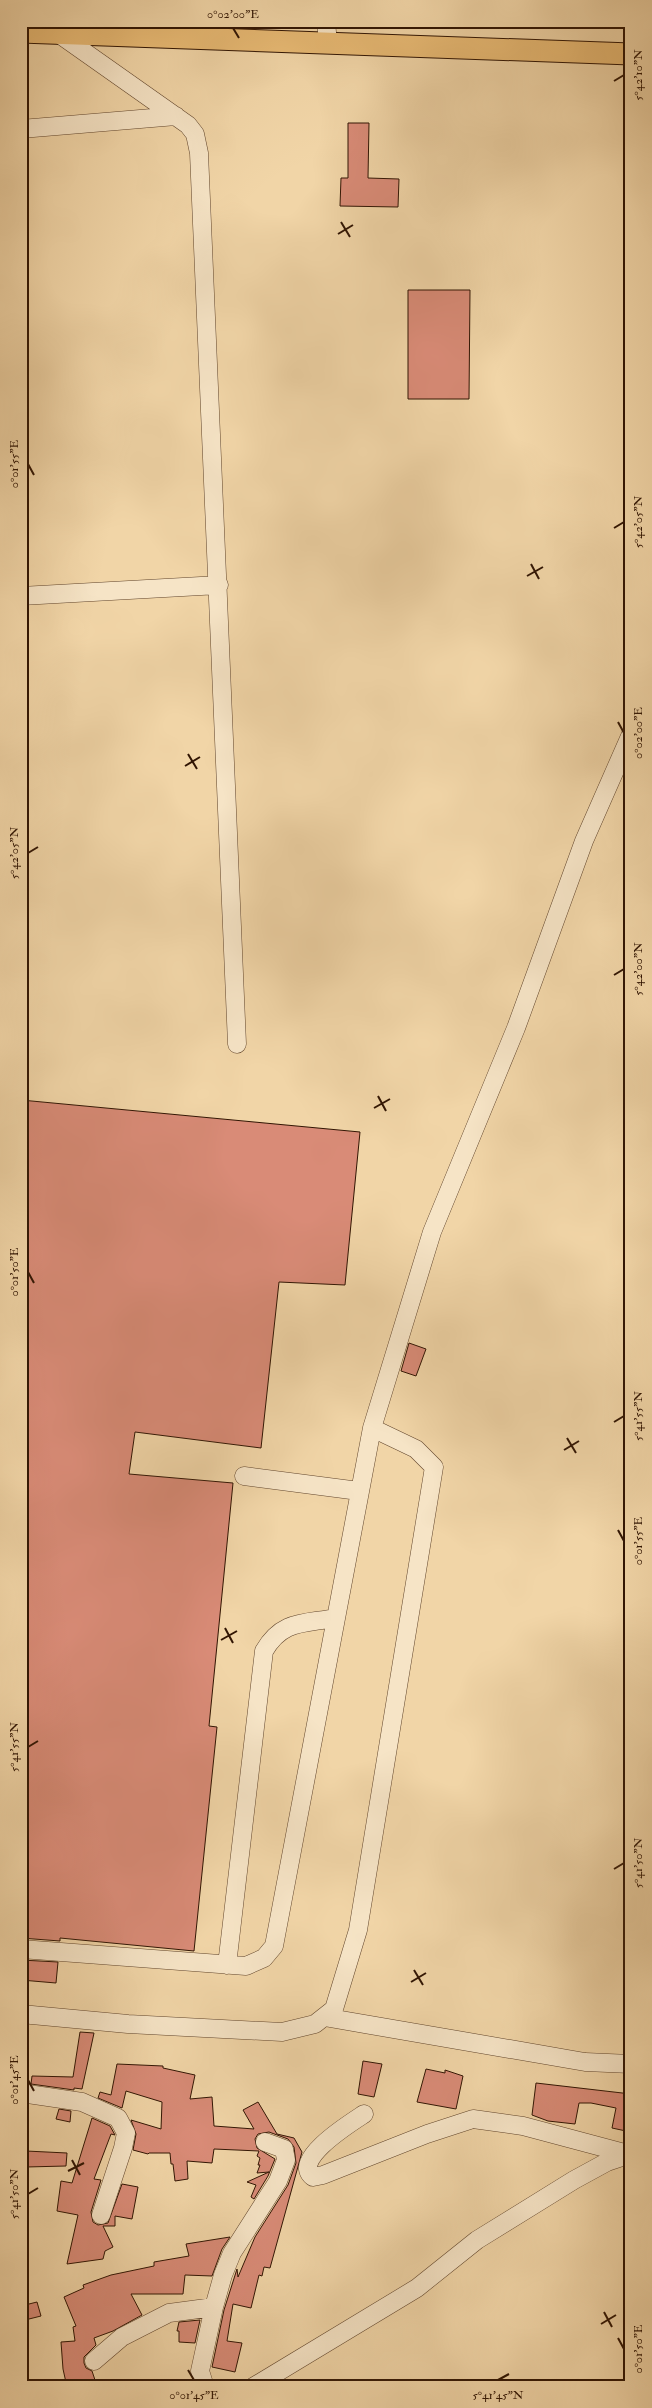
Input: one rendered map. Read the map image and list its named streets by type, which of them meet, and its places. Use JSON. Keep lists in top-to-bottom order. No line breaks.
{"coordinates":["0°02'00\"E","5°42'10\"N","0°01'55\"E","5°42'05\"N","5°42'00\"N","0°01'50\"E","5°41'55\"N","5°41'50\"N","0°01'45\"E","5°41'45\"N"]}
